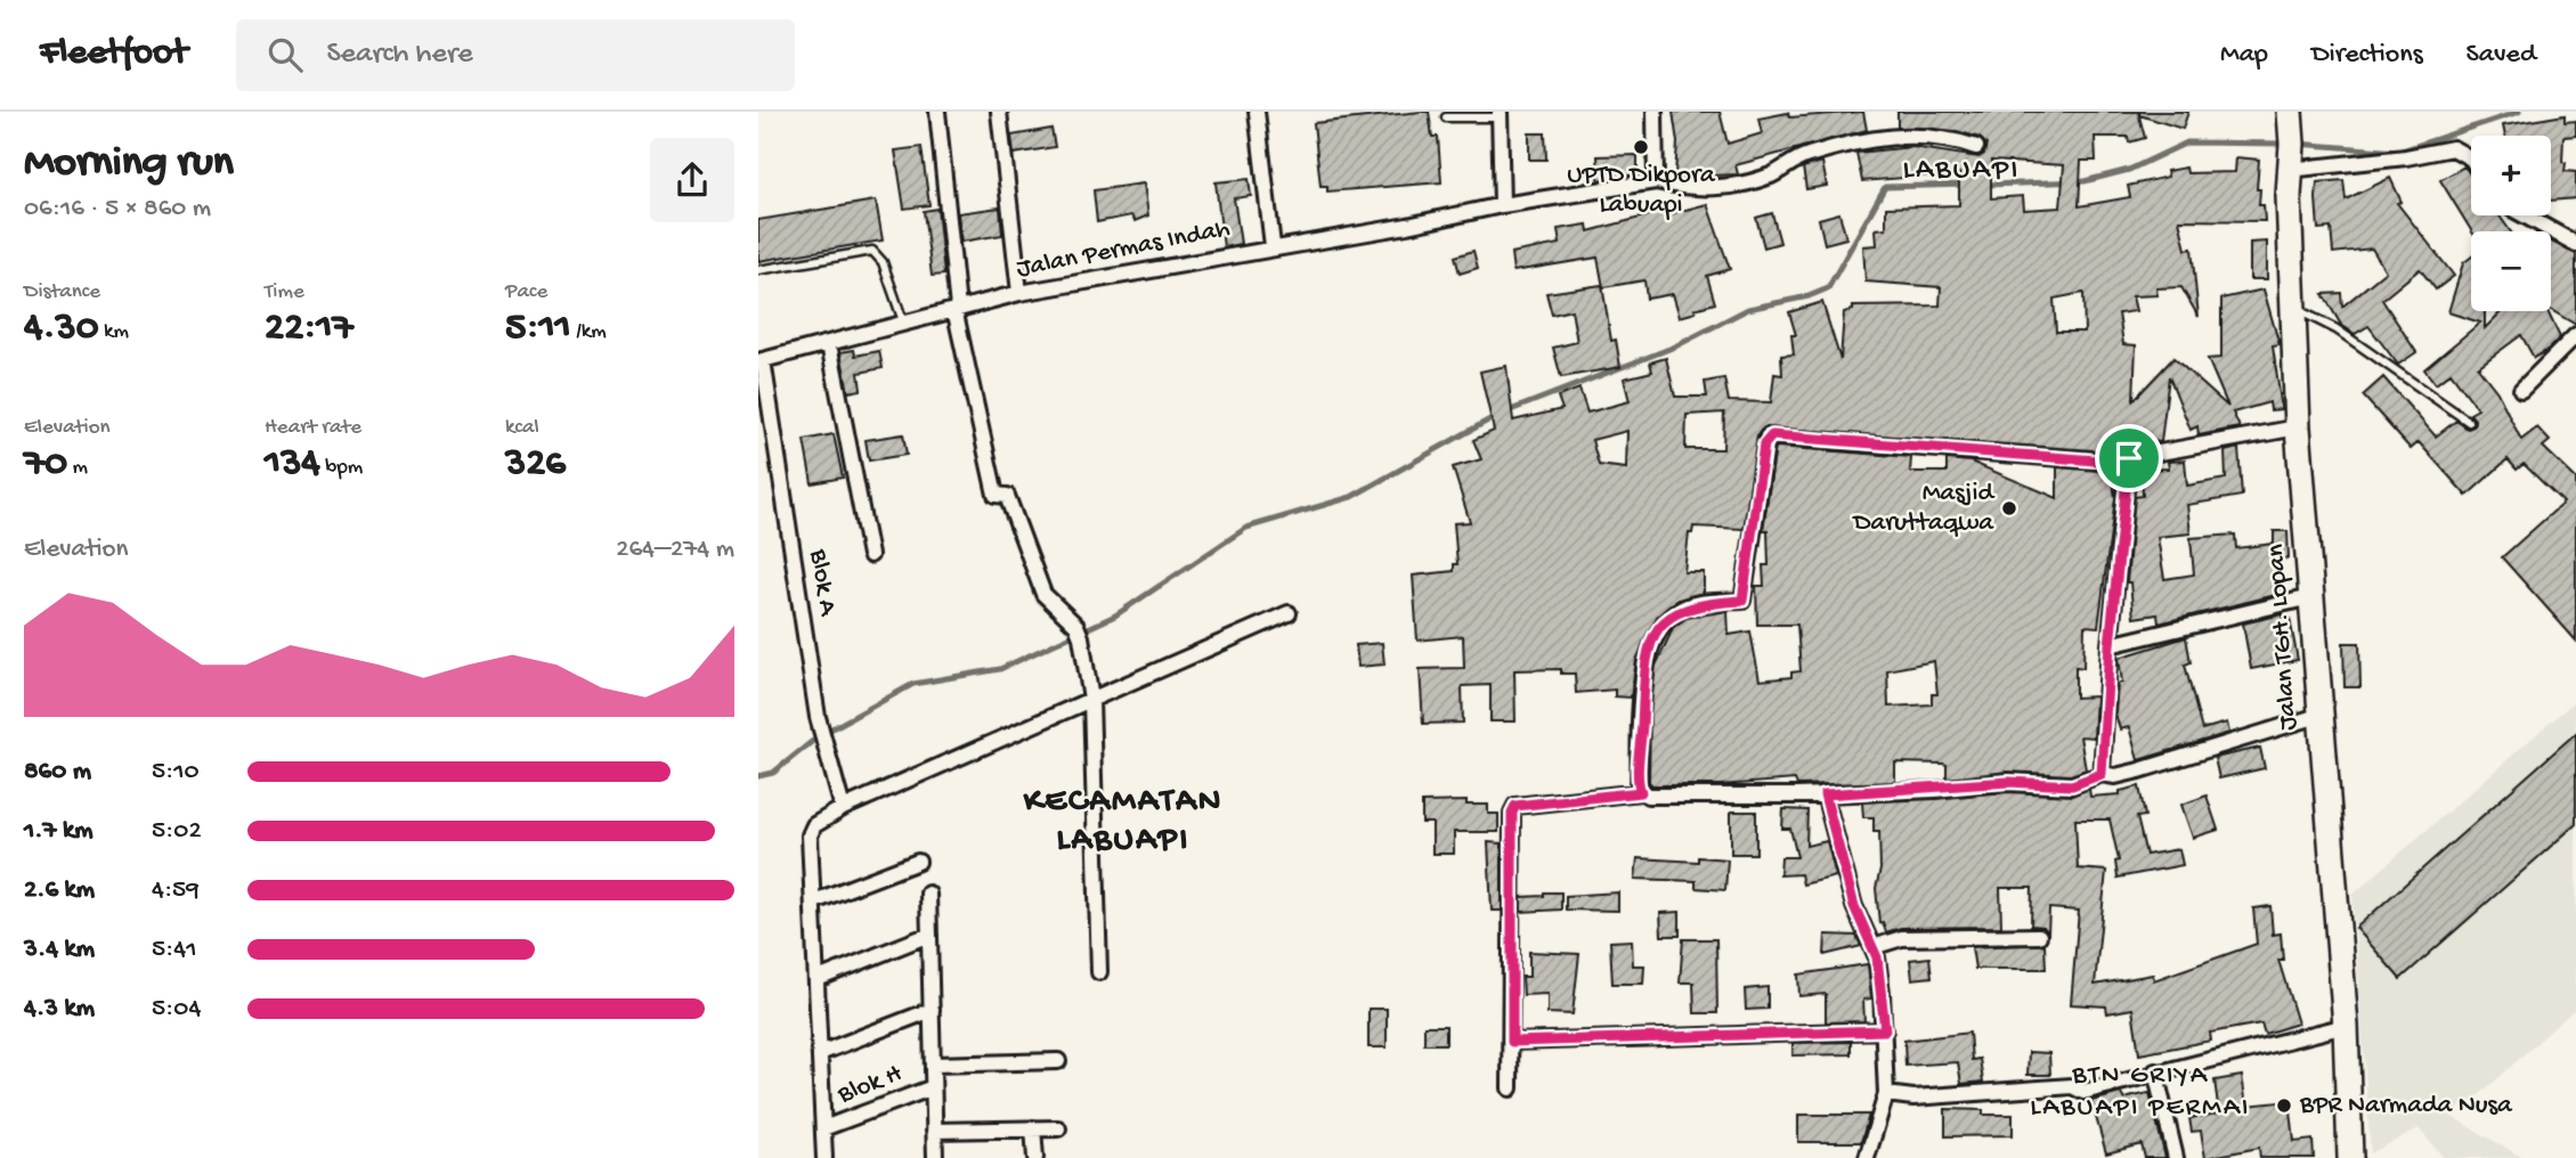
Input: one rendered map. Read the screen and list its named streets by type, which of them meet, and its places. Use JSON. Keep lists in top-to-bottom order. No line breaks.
{"streets":{"highway":["Jalan TGH. Lopan"],"street":["Jalan Permas Indah","Blok A","Blok H"]},"crossings":[["Jalan Permas Indah","Blok A"]],"districts":["LABUAPI","KECAMATAN LABUAPI","BTN GRIYA LABUAPI PERMAI"],"places":["UPTD Dikpora Labuapi","Masjid Daruttaqwa","BPR Narmada Nusa"],"page":{"header":"Fleetfoot","search":"Search here","nav":["Map","Directions","Saved"],"heading":["Morning run","06:16 · 5 × 860 m"],"map_buttons":["+","−"],"stats":[["Distance","4.30 km"],["Time","22:17"],["Pace","5:11 /km"],["Elevation","70 m"],["Heart rate","134 bpm"],["kcal","326"]],"chart":["Elevation","264–274 m"],"list":[{"name":"860 m","note":"5:10"},{"name":"1.7 km","note":"5:02"},{"name":"2.6 km","note":"4:59"},{"name":"3.4 km","note":"5:41"},{"name":"4.3 km","note":"5:04"}]}}
